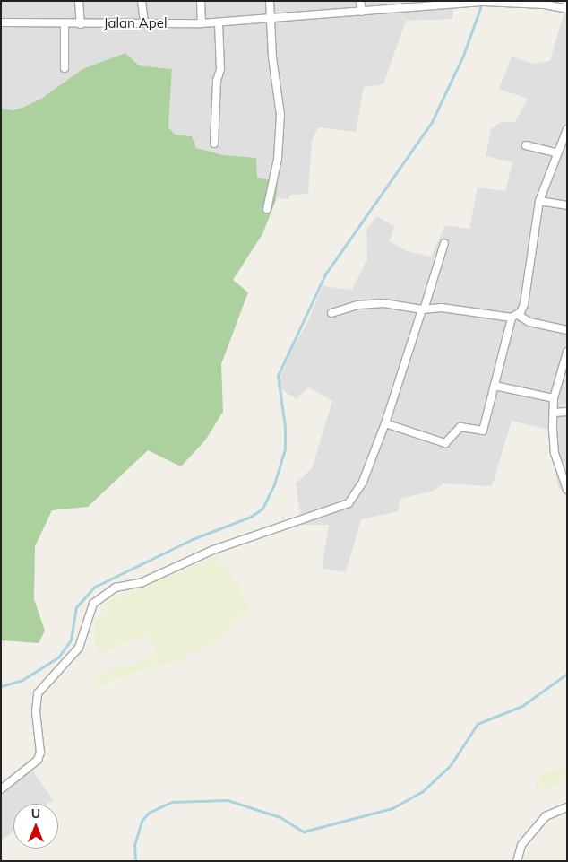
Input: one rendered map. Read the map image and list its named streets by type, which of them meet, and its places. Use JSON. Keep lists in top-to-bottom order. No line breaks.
{"streets":{"street":["Jalan Apel"]},"north":"top"}
